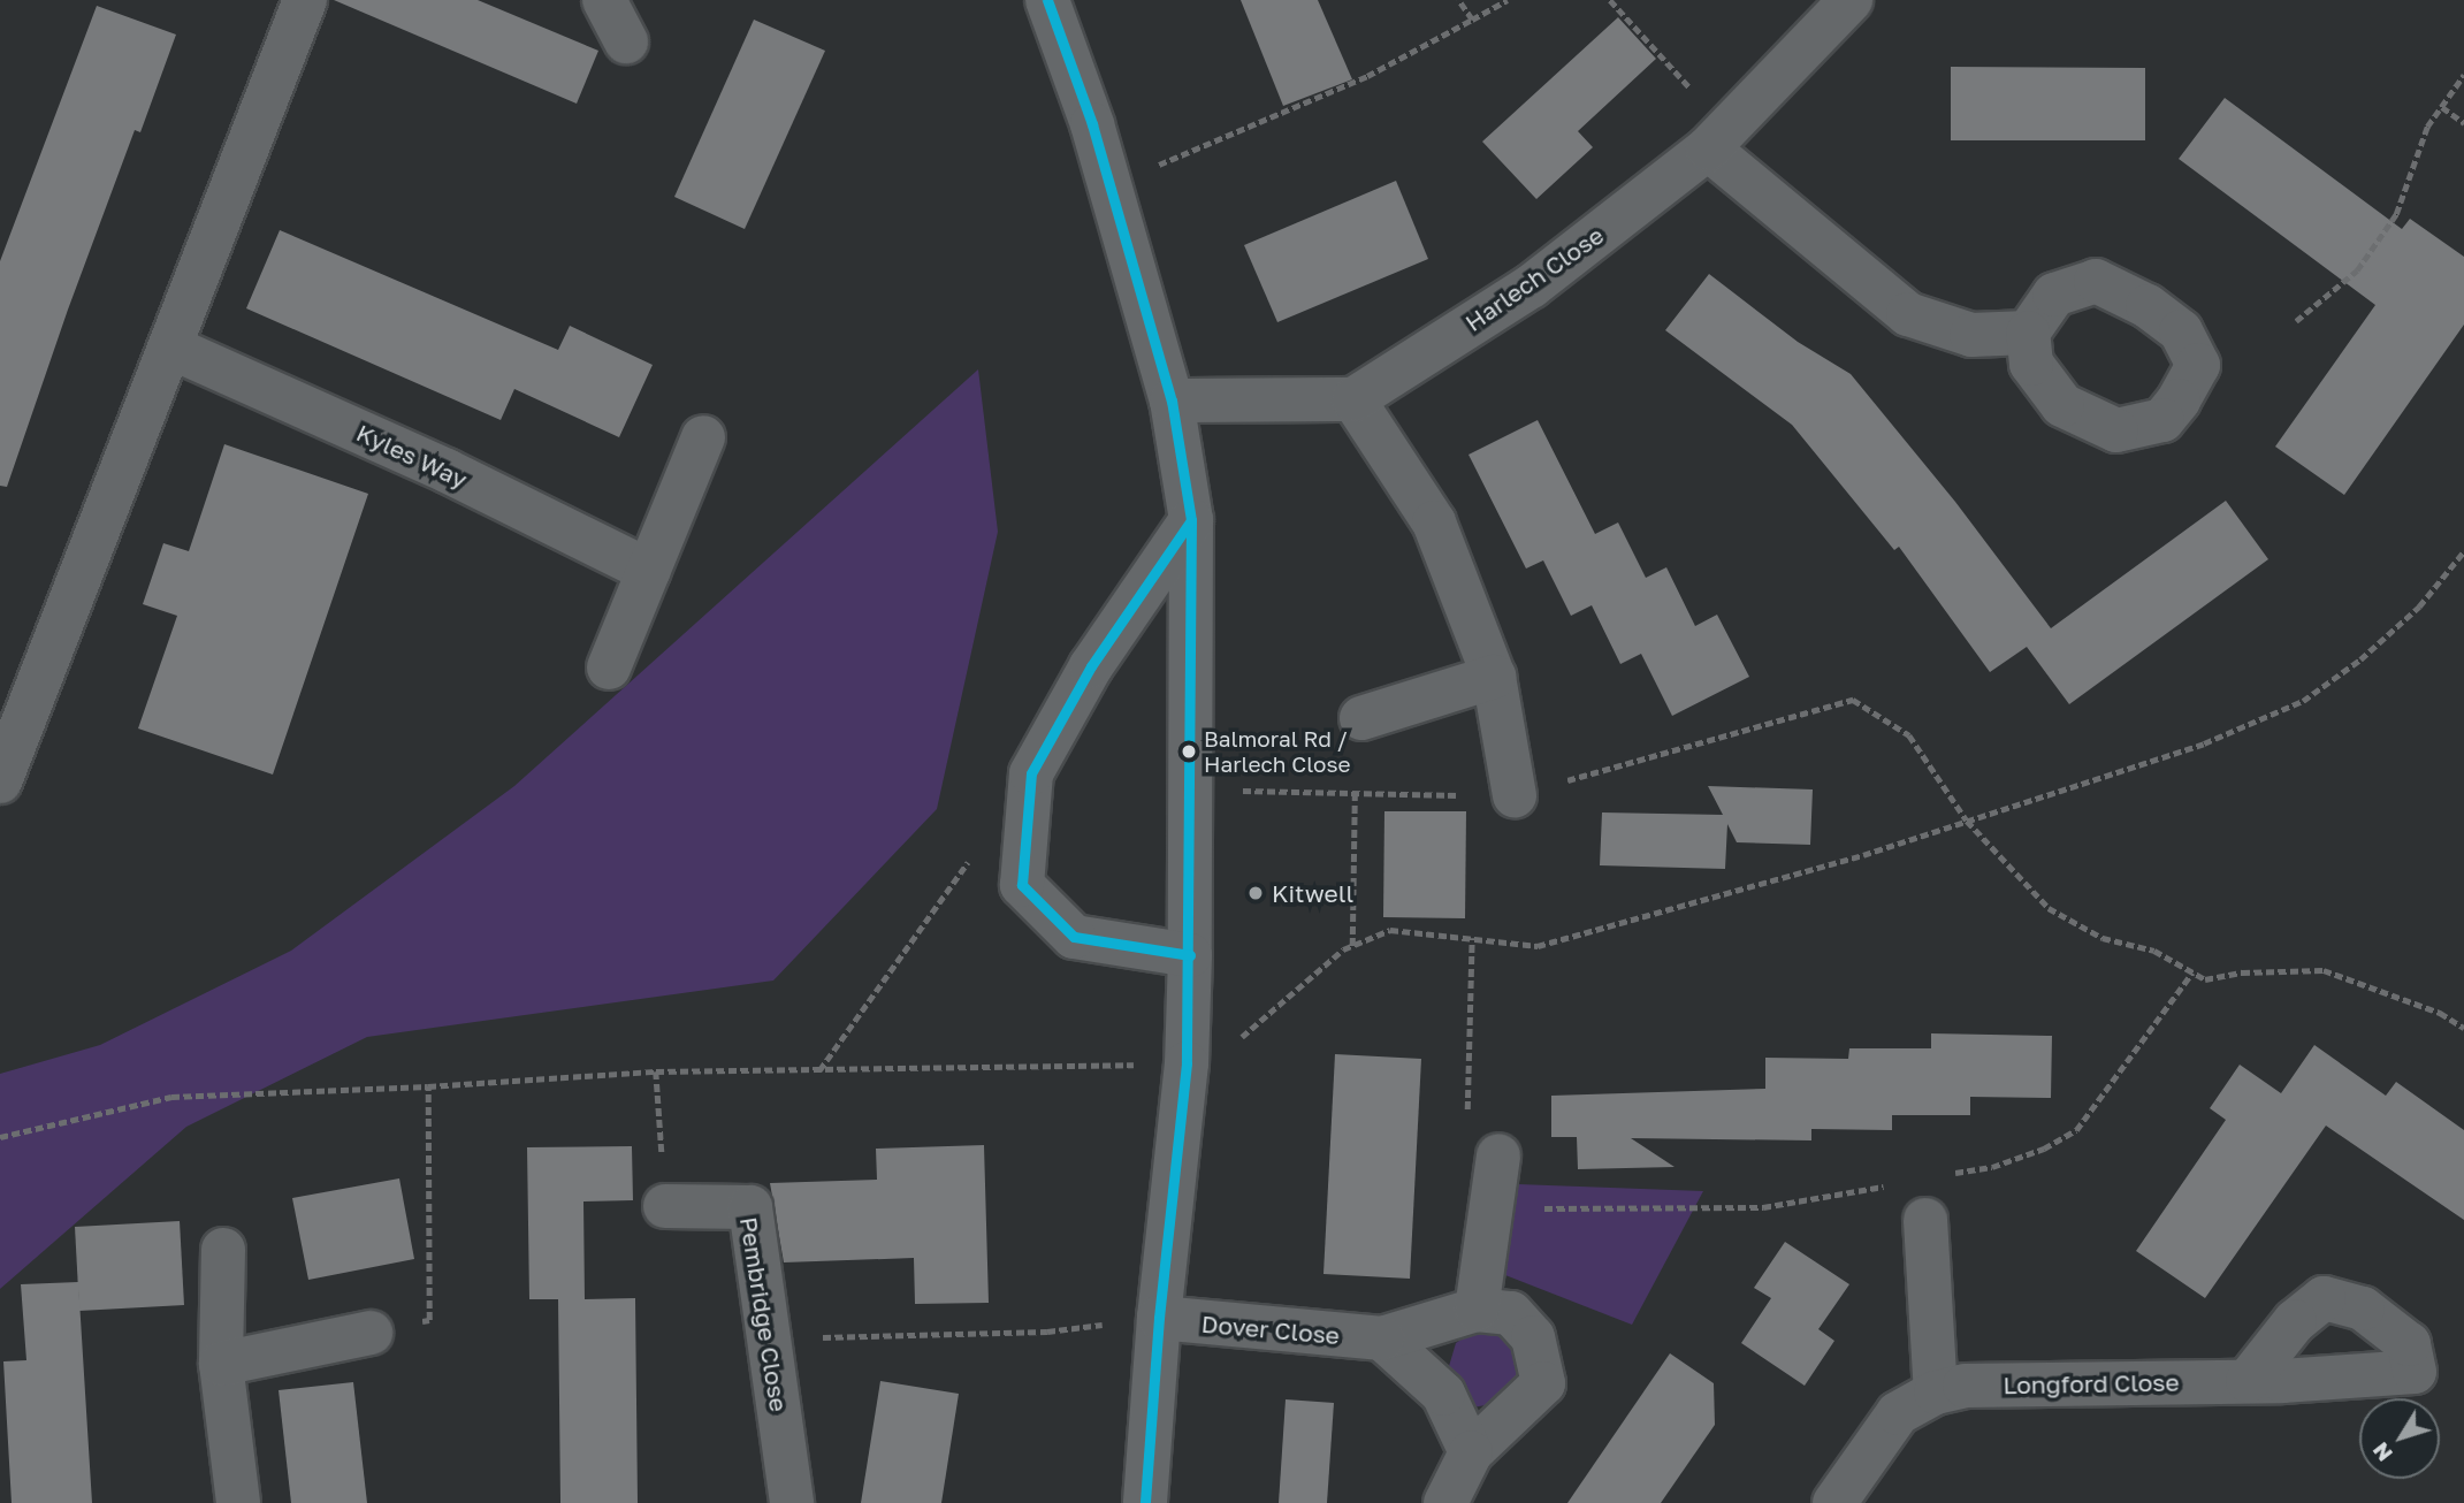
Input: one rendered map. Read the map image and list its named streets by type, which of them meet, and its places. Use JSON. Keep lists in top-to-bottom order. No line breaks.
{"streets":{"street":["Harlech Close","Kyles Way","Pembridge Close","Dover Close","Longford Close"]},"places":["Balmoral Rd / Harlech Close","Kitwell"],"north":"bottom left"}
